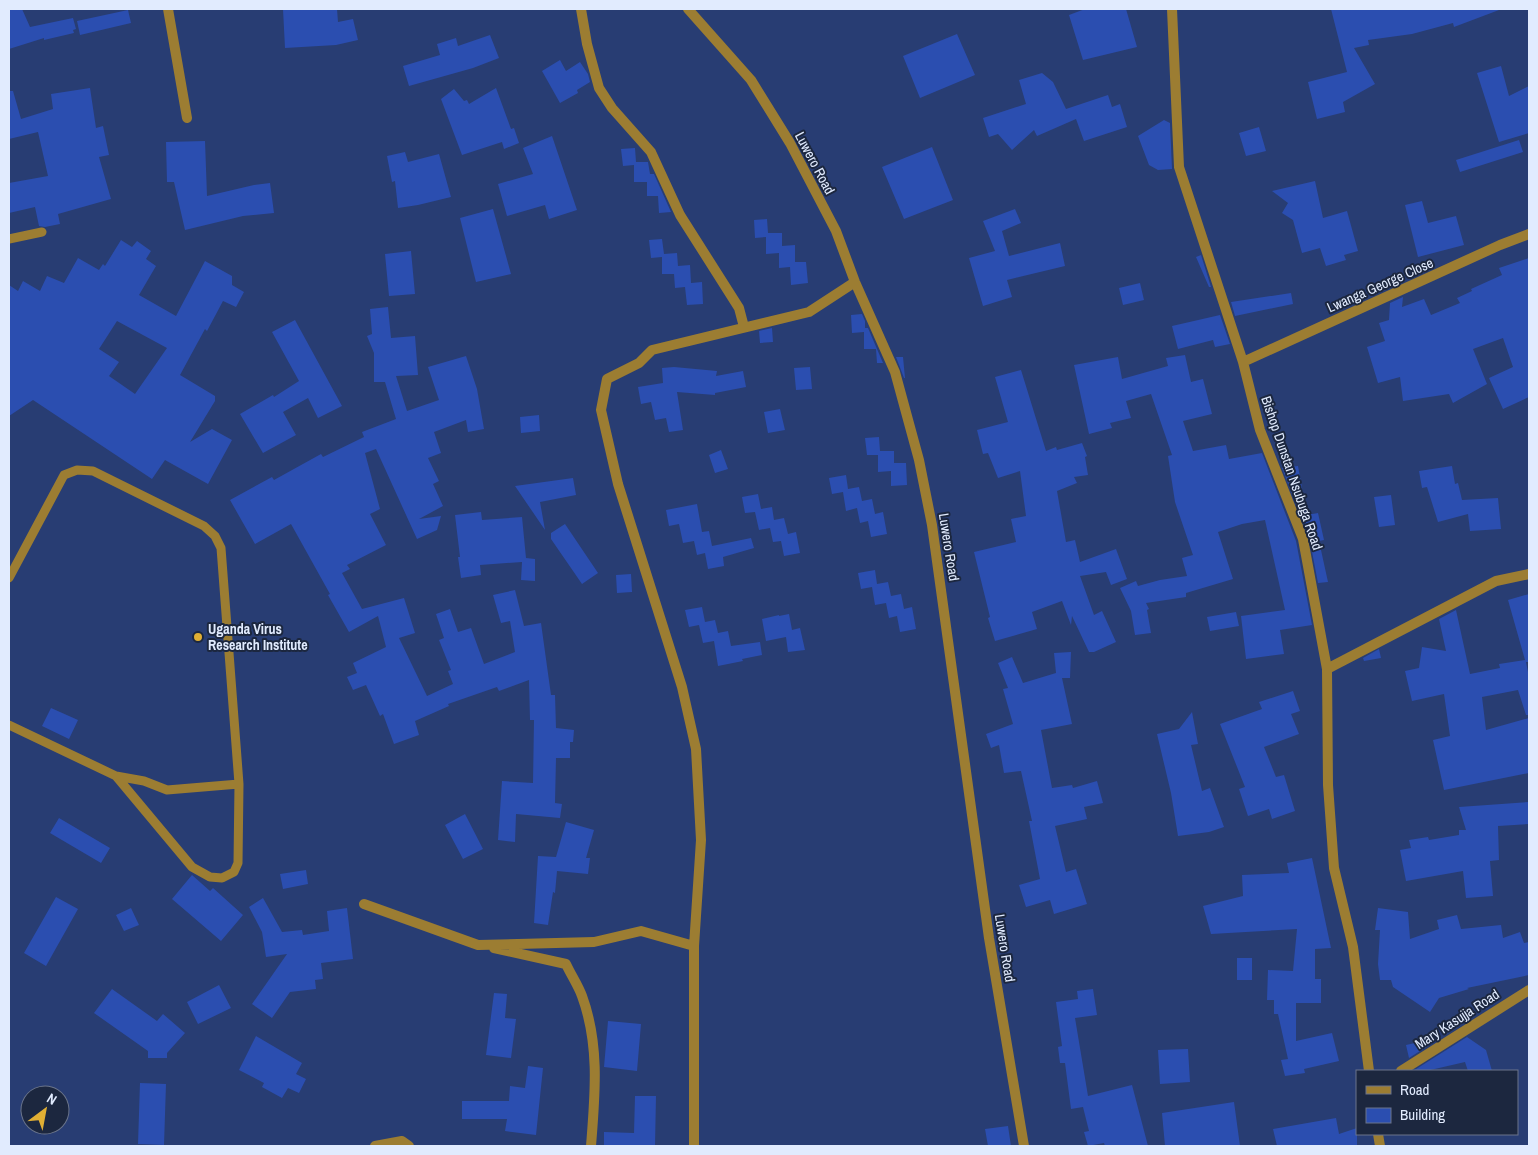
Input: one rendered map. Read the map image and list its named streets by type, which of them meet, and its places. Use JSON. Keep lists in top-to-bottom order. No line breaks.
{"streets":{"street":["Luwero Road","Lwanga George Close","Bishop Dunstan Nsubuga Road","Mary Kasujja Road"]},"crossings":[["Lwanga George Close","Bishop Dunstan Nsubuga Road"]],"places":["Uganda Virus Research Institute"],"legend":["Road","Building"],"north":"top right"}
